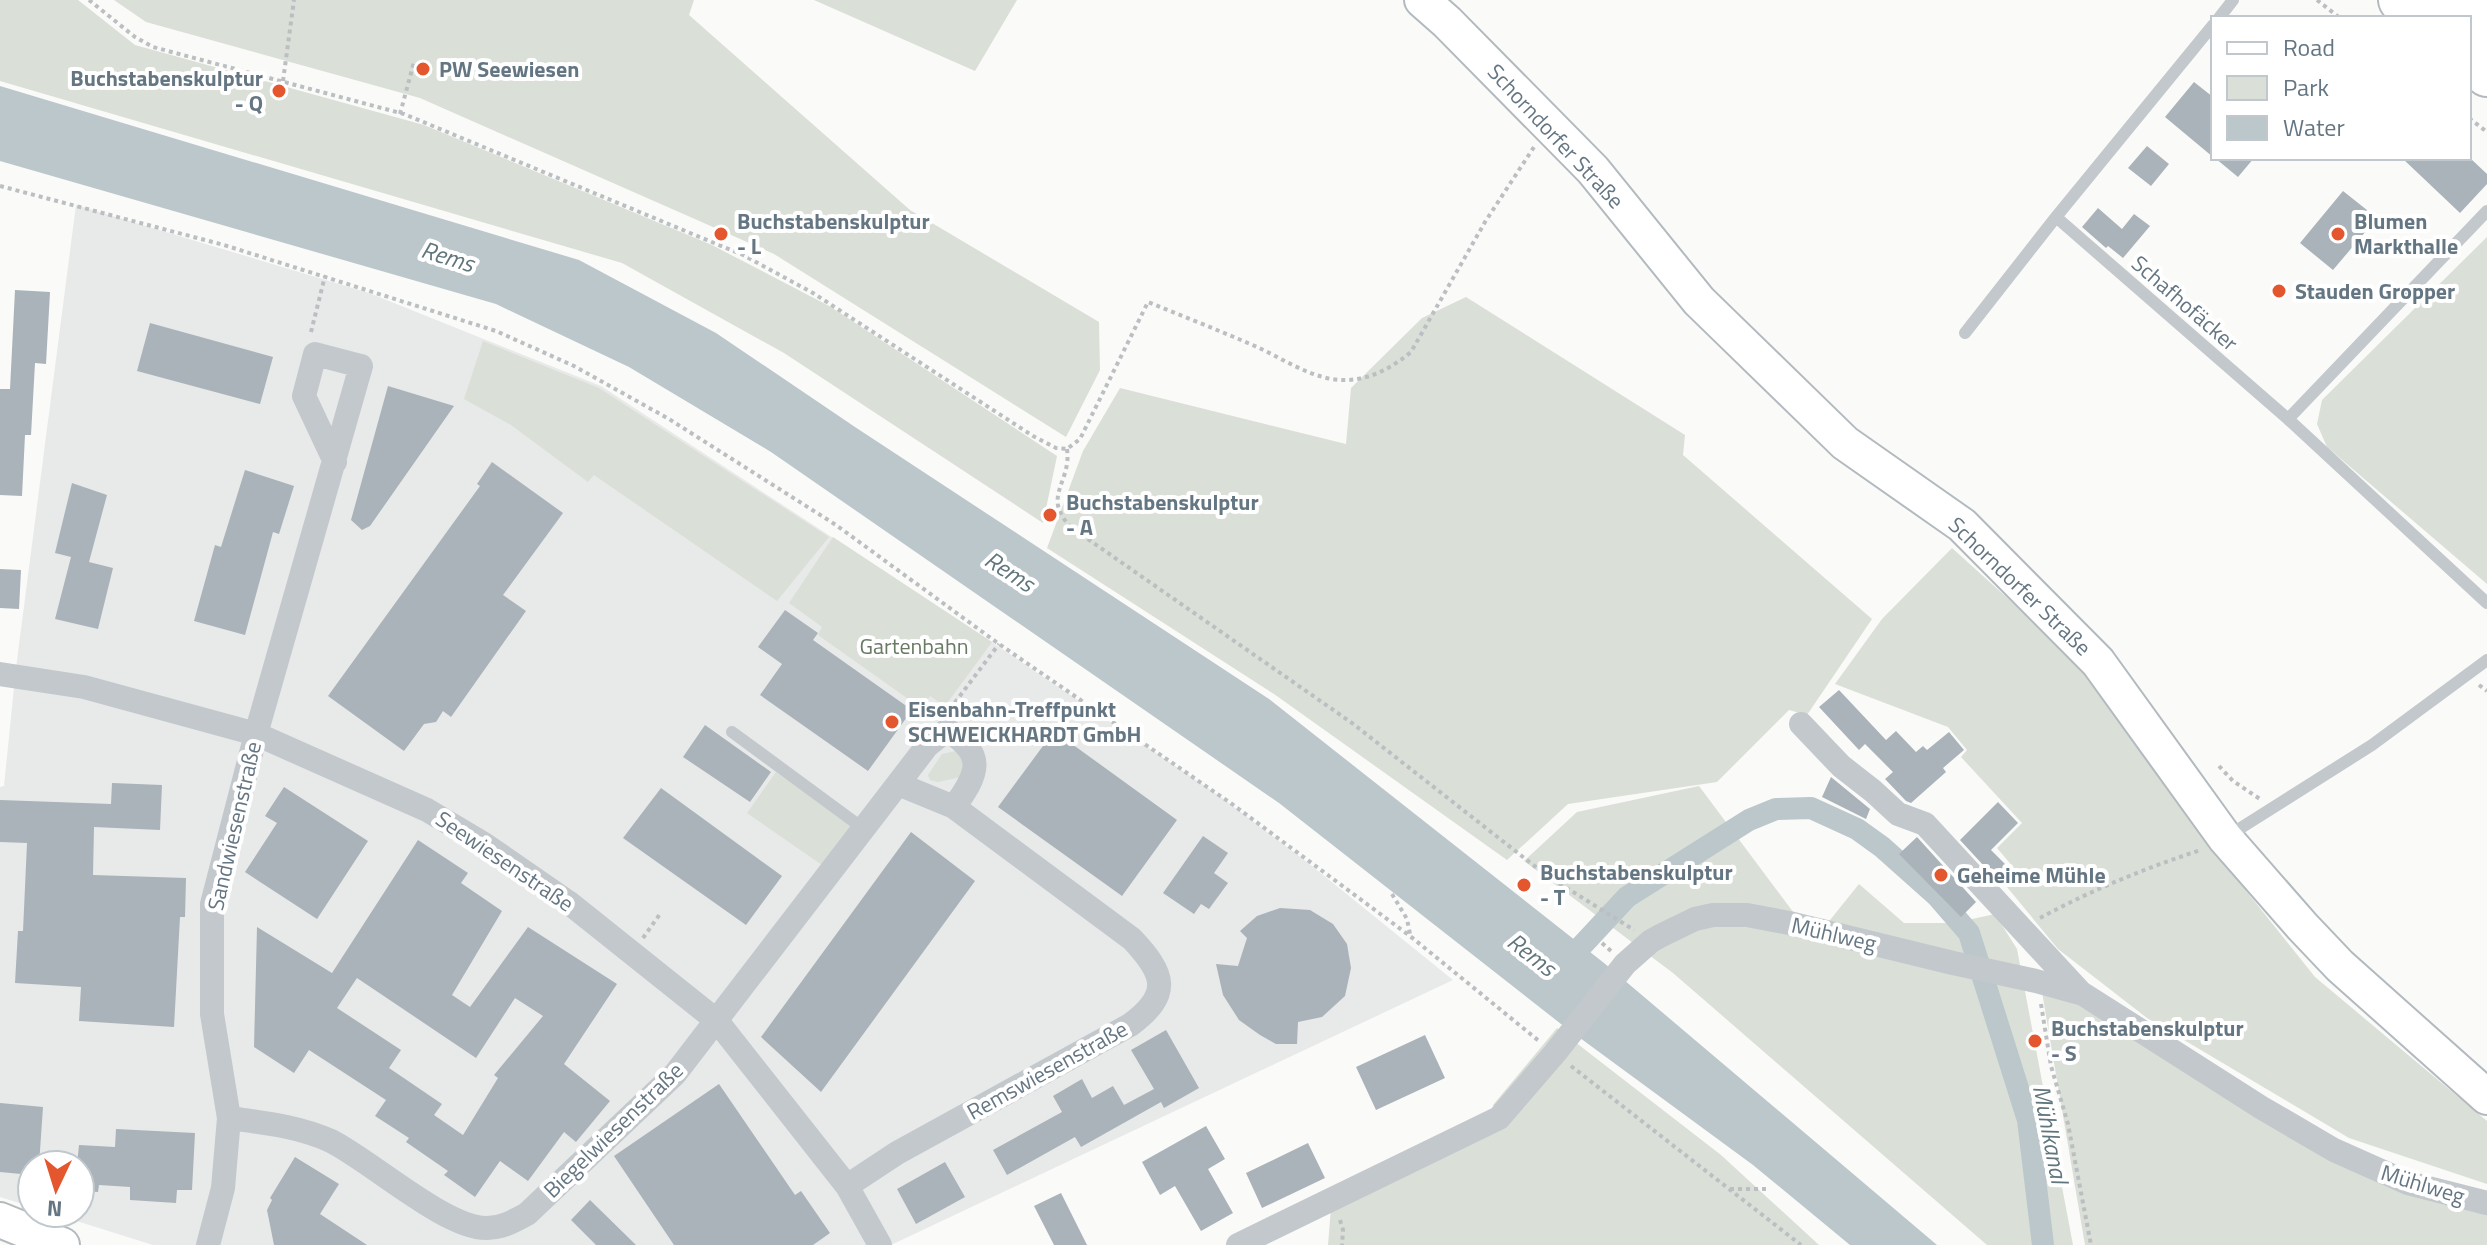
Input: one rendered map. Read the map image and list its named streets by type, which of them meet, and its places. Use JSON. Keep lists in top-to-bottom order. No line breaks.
{"streets":{"main road":["Schorndorfer Straße"],"street":["Sandwiesenstraße","Seewiesenstraße","Mühlweg","Remswiesenstraße","Biegelwiesenstraße"],"lane":["Schafhofäcker"]},"crossings":[["Sandwiesenstraße","Seewiesenstraße"],["Sandwiesenstraße","Biegelwiesenstraße"],["Seewiesenstraße","Remswiesenstraße"],["Seewiesenstraße","Biegelwiesenstraße"]],"water":["Rems","Mühlkanal"],"parks":["Gartenbahn"],"places":["PW Seewiesen","Buchstabenskulptur - Q","Buchstabenskulptur - L","Blumen Markthalle","Stauden Gropper","Buchstabenskulptur - A","Eisenbahn-Treffpunkt SCHWEICKHARDT GmbH","Geheime Mühle","Buchstabenskulptur - T","Buchstabenskulptur - S"],"legend":["Road","Park","Water"],"north":"bottom"}
